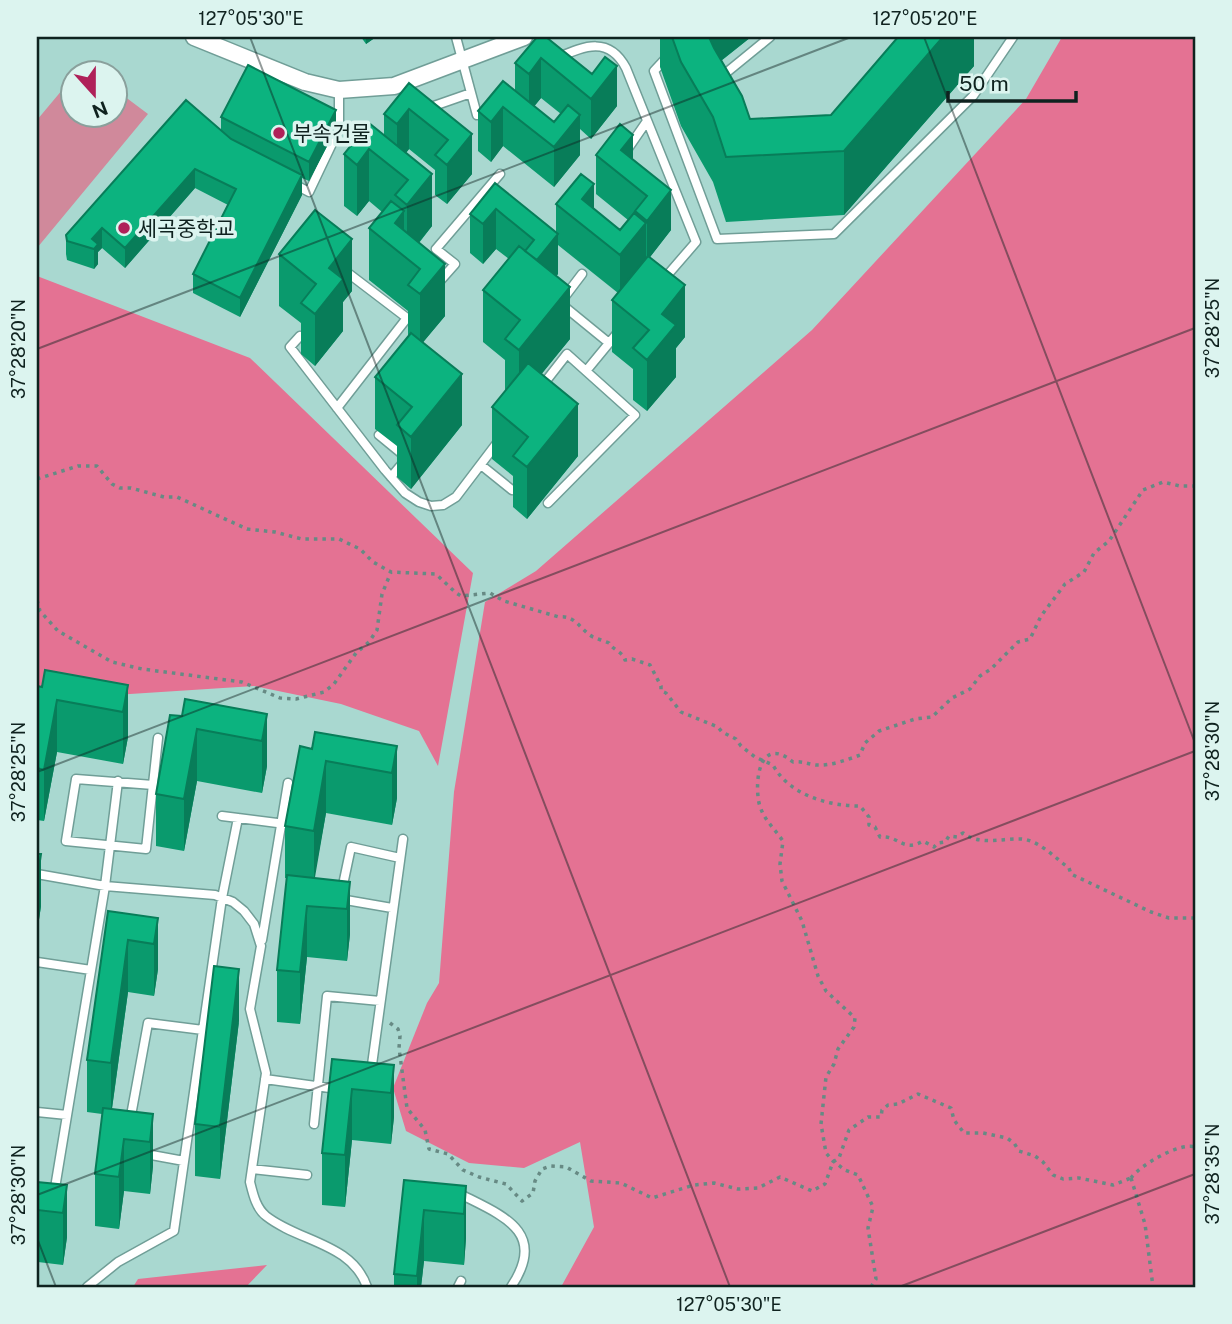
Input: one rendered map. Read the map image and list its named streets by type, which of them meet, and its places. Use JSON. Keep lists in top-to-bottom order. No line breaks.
{"places":["부속건물","세곡중학교"],"scale_bar":"50 m","north":"bottom","coordinates":["127°05'30\"E","127°05'20\"E","37°28'25\"N","37°28'20\"N","37°28'30\"N","37°28'35\"N"]}
